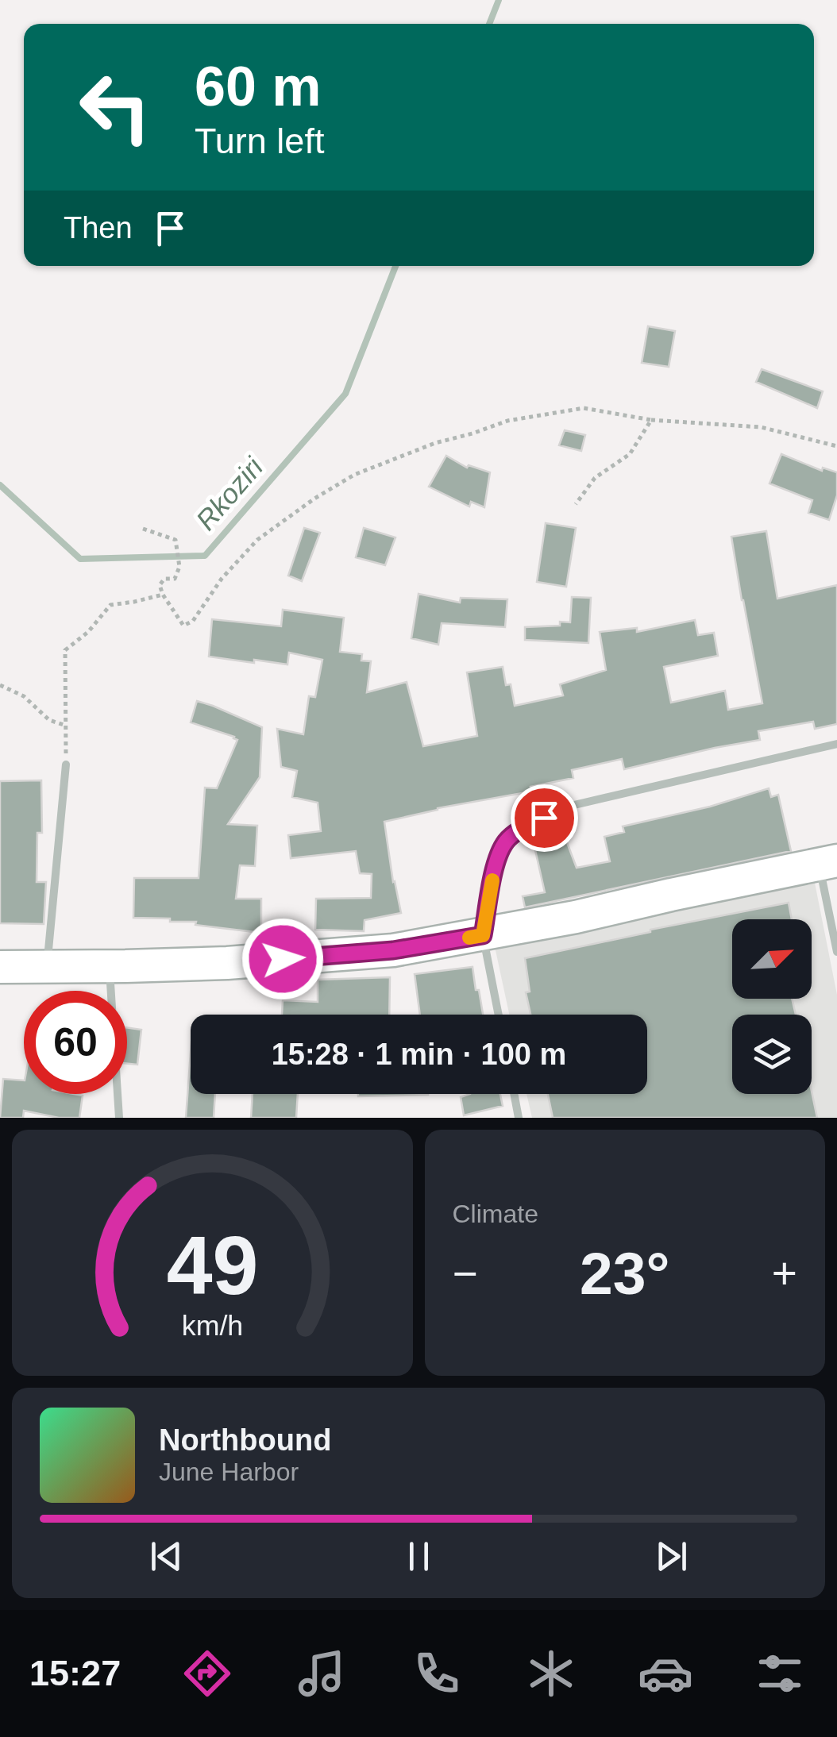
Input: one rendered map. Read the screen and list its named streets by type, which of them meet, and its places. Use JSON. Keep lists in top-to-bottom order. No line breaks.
{"water":["Rkoziri"],"north":"top right","page":{"turn":["60 m","Turn left"],"then":"Then","limit":"60","trip":"15:28 · 1 min · 100 m","tile":"Climate","heat":["−","23°","+"],"song":["Northbound","June Harbor"],"tabs":"15:27","gauge":["49","km/h"]}}
